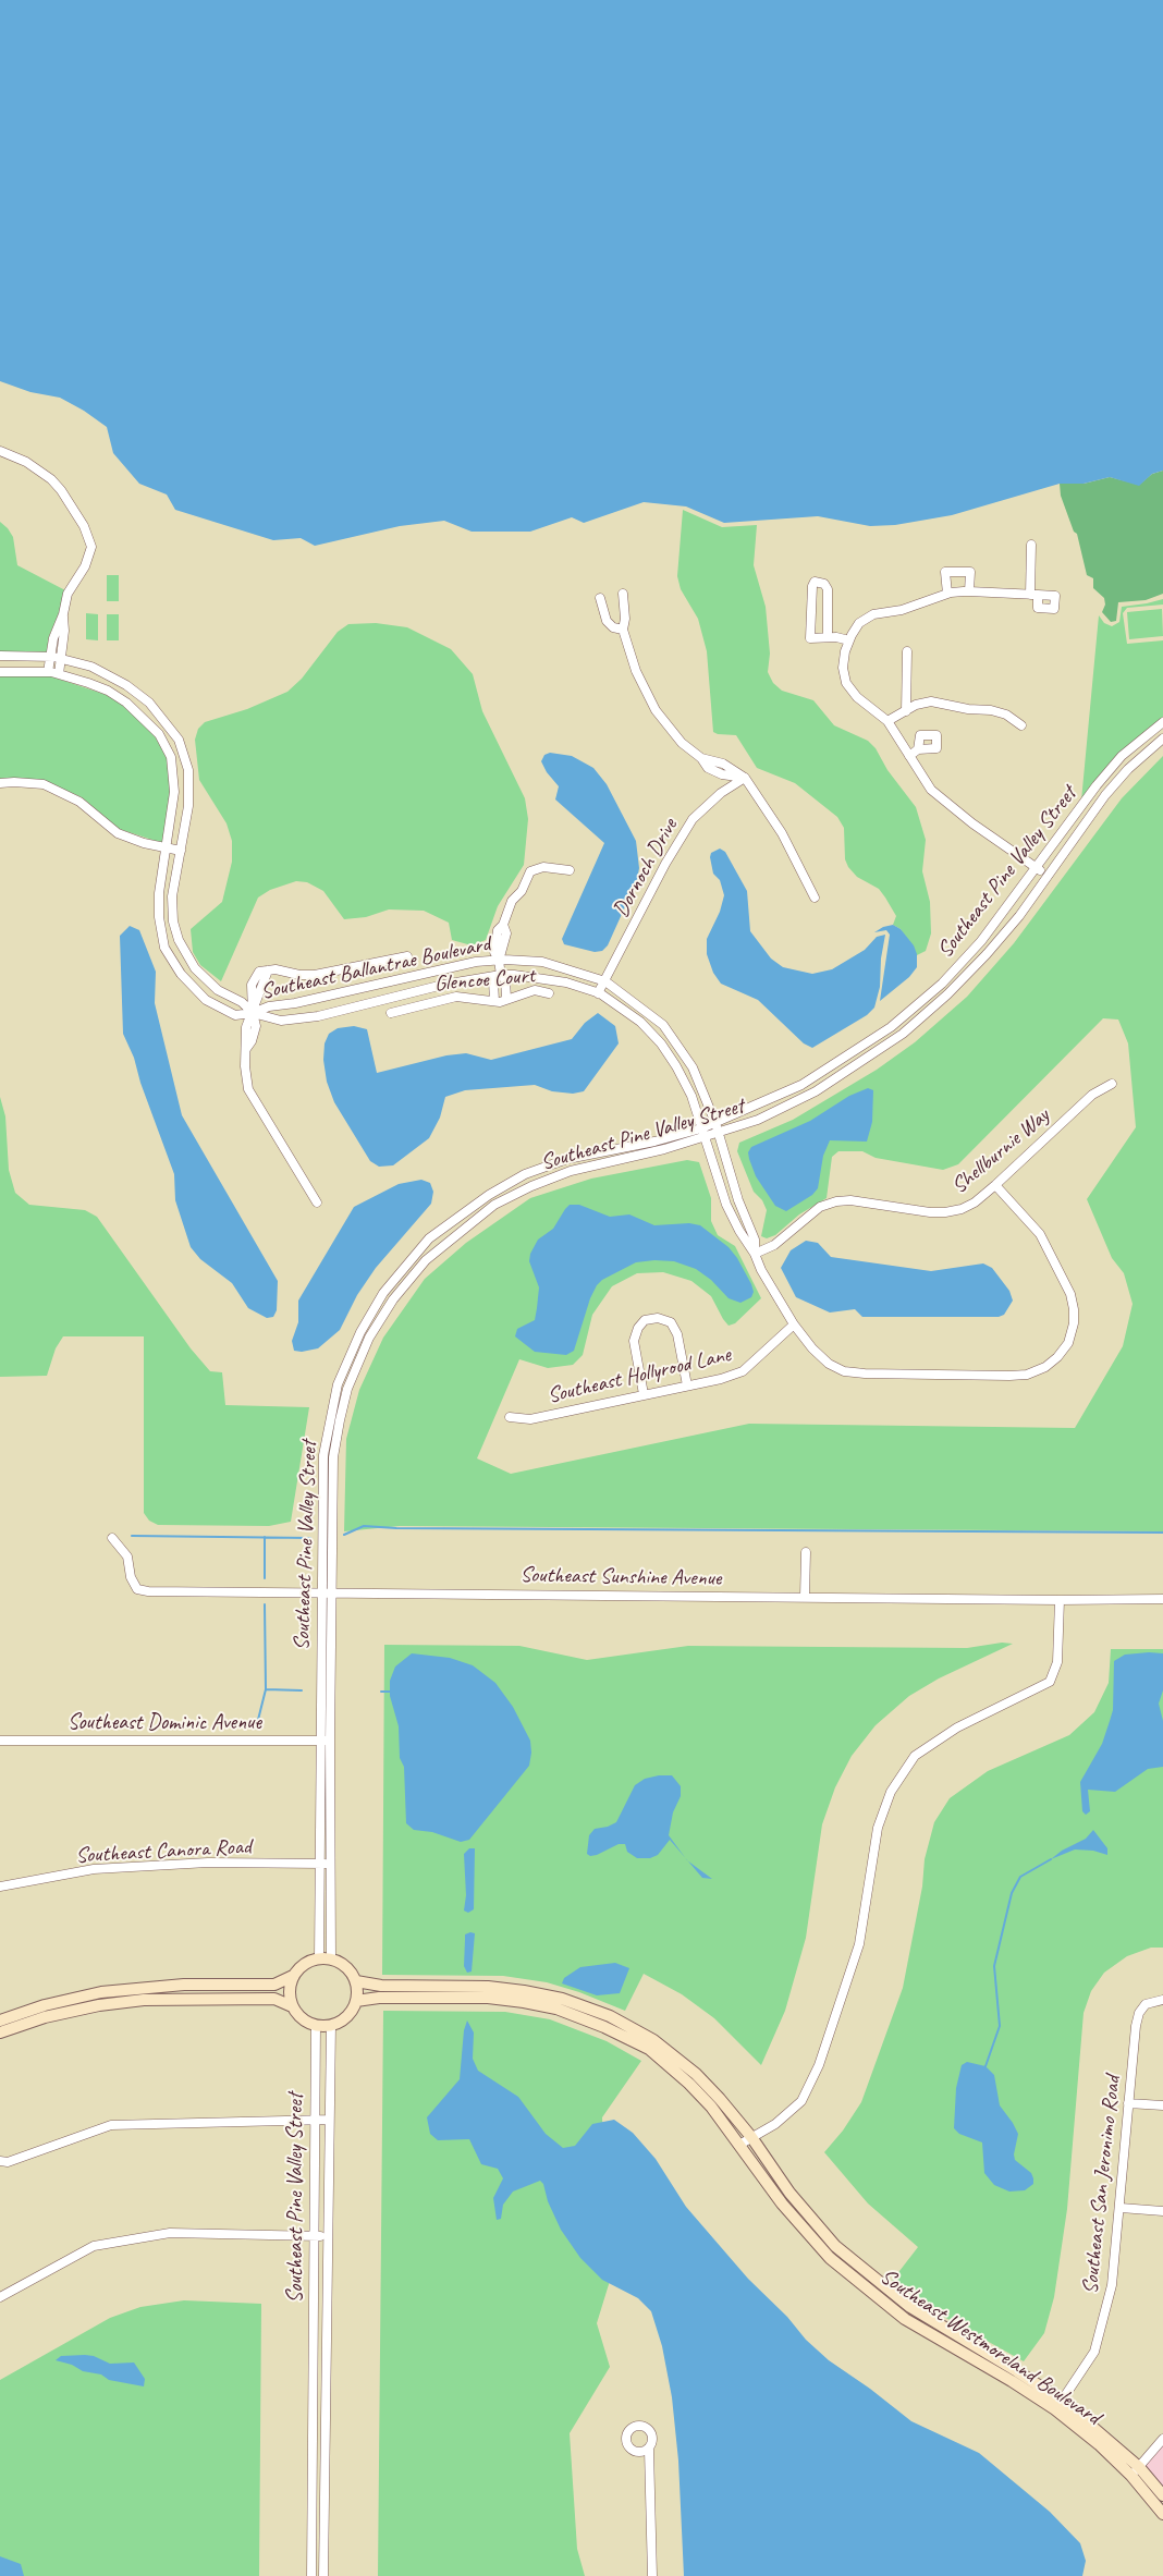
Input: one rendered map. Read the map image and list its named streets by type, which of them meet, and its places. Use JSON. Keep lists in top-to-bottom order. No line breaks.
{"streets":{"street":["Dornoch Drive","Southeast Pine Valley Street","Southeast Ballantrae Boulevard","Glencoe Court","Shellburnie Way","Southeast Hollyrood Lane","Southeast Sunshine Avenue","Southeast Dominic Avenue","Southeast Canora Road","Southeast San Jeronimo Road","Southeast Westmoreland Boulevard"]},"crossings":[["Dornoch Drive","Southeast Ballantrae Boulevard"],["Southeast Pine Valley Street","Southeast Ballantrae Boulevard"],["Southeast Pine Valley Street","Southeast Sunshine Avenue"],["Southeast Pine Valley Street","Southeast Dominic Avenue"],["Southeast Pine Valley Street","Southeast Canora Road"],["Southeast Pine Valley Street","Southeast Westmoreland Boulevard"],["Southeast Ballantrae Boulevard","Shellburnie Way"],["Southeast Ballantrae Boulevard","Southeast Hollyrood Lane"],["Southeast San Jeronimo Road","Southeast Westmoreland Boulevard"]]}
